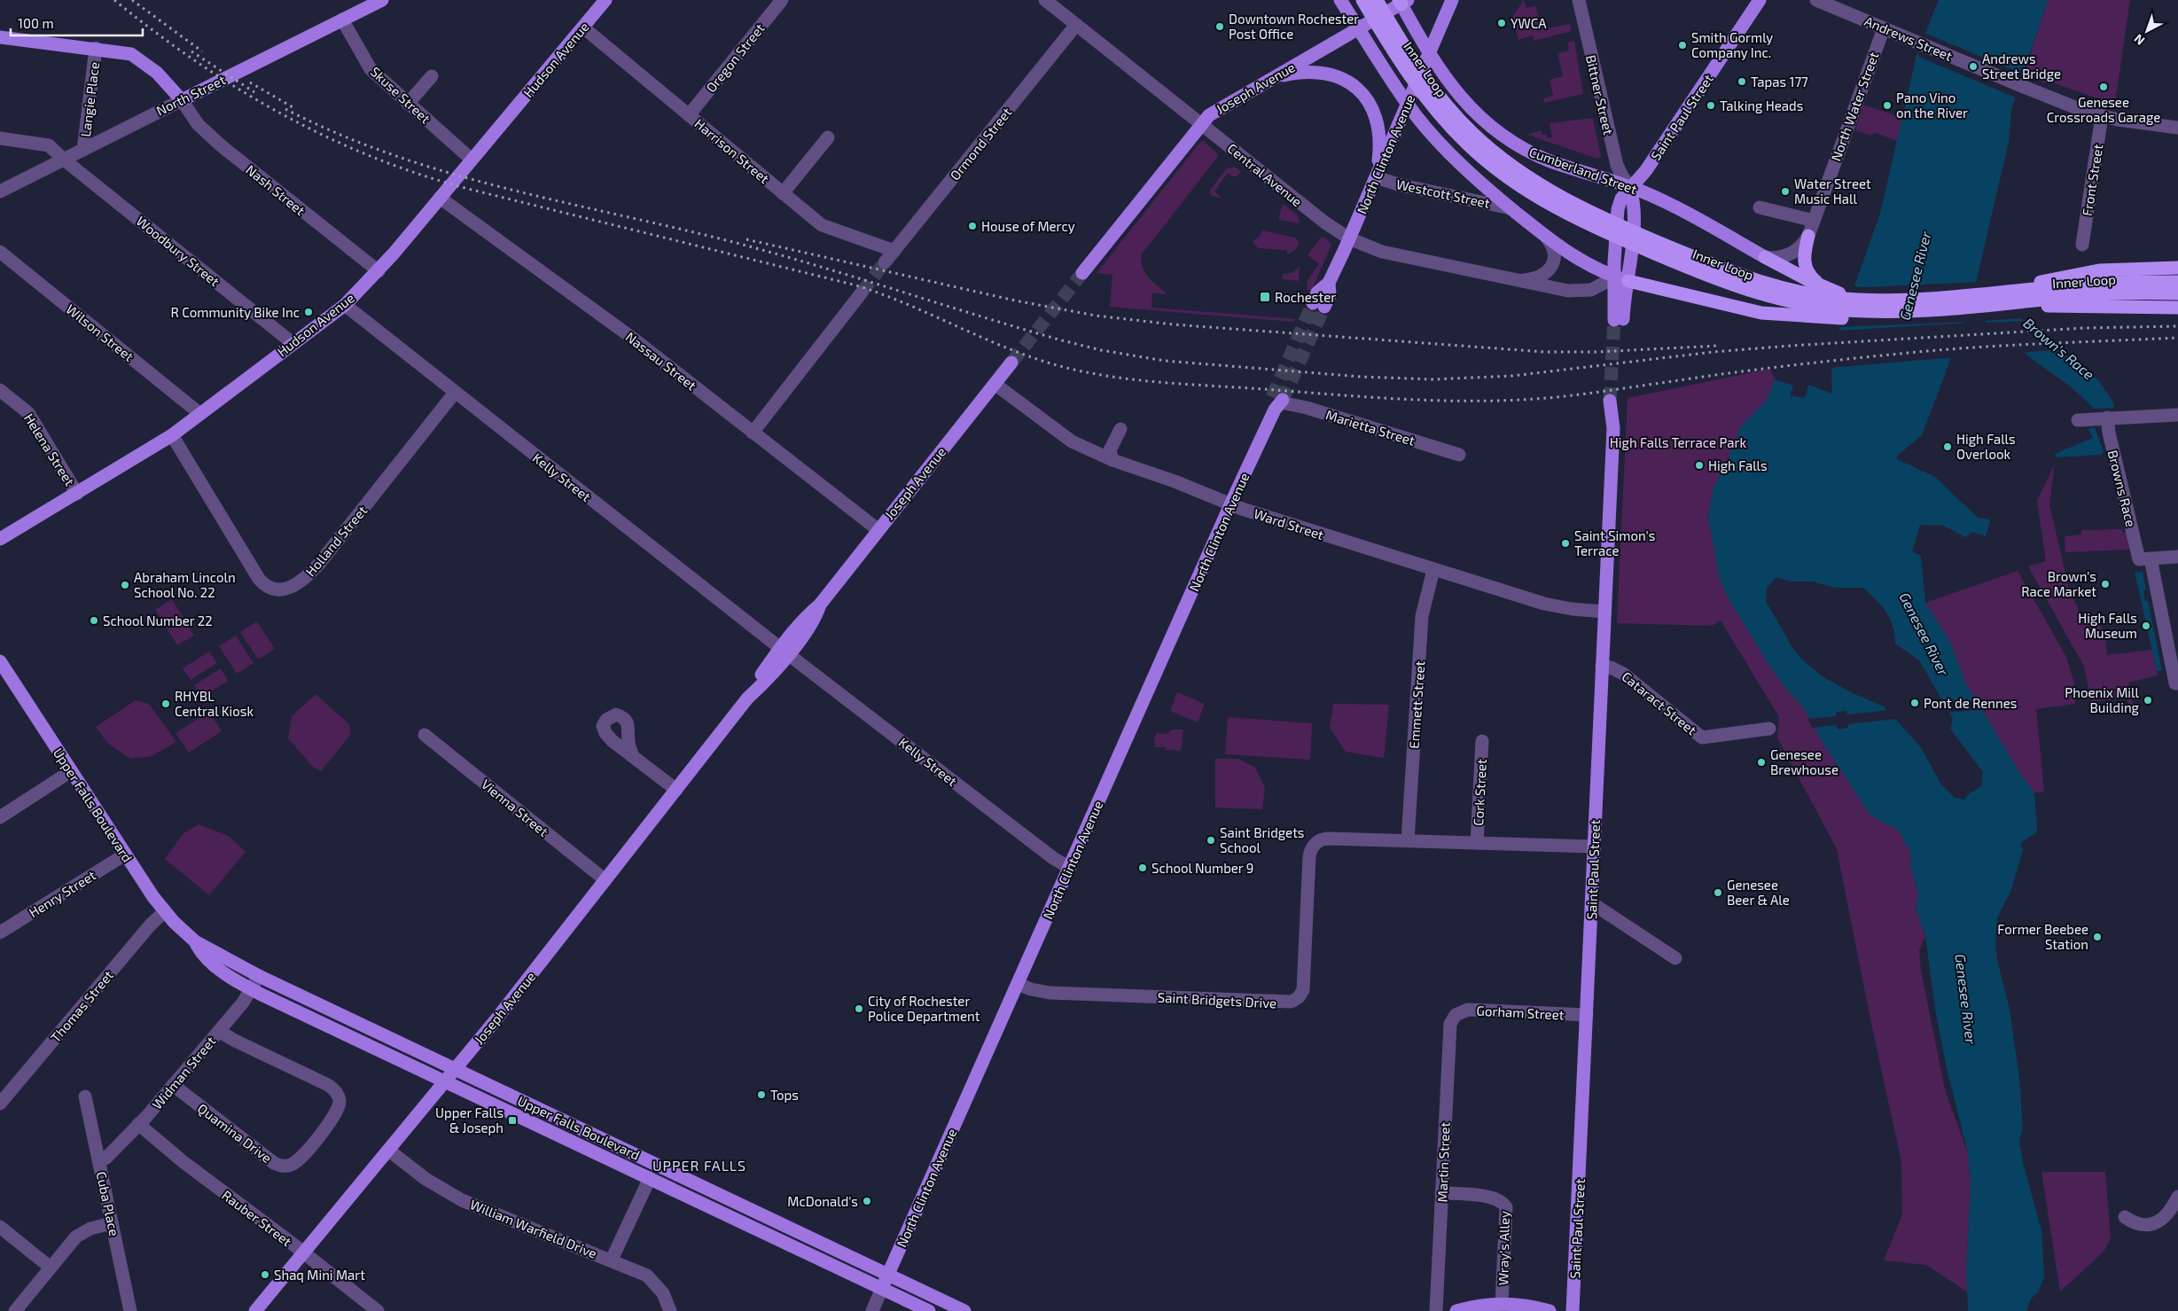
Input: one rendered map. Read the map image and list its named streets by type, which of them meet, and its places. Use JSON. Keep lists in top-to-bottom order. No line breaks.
{"streets":{"highway":["Inner Loop"],"main road":["Hudson Avenue","Joseph Avenue","North Street","Saint Paul Street","North Clinton Avenue","Cumberland Street","Upper Falls Boulevard"],"street":["Andrews Street","Oregon Street","Skuse Street","Bittner Street","Langie Place","North Water Street","Ormond Street","Harrison Street","Central Avenue","Front Street","Nash Street","Westcott Street","Woodbury Street","Wilson Street","Nassau Street","Marietta Street","Helena Street","Kelly Street","Browns Race","Ward Street","Holland Street","Cataract Street","Emmett Street","Cork Street","Vienna Street","Henry Street","Saint Bridgets Drive","Thomas Street","Gorham Street","Widman Street","Quamina Drive","Martin Street","Cuba Place","Rauber Street","William Warfield Drive","Wray's Alley"]},"crossings":[["Andrews Street","North Water Street"],["Andrews Street","Front Street"],["Oregon Street","Harrison Street"],["Hudson Avenue","Skuse Street"],["Hudson Avenue","Harrison Street"],["Hudson Avenue","Nash Street"],["Hudson Avenue","Woodbury Street"],["Hudson Avenue","Wilson Street"],["Hudson Avenue","Nassau Street"],["Hudson Avenue","Helena Street"],["Hudson Avenue","Kelly Street"],["Hudson Avenue","Holland Street"],["Joseph Avenue","Cumberland Street"],["Joseph Avenue","Central Avenue"],["Joseph Avenue","Nassau Street"],["Joseph Avenue","Kelly Street"],["Joseph Avenue","Ward Street"],["Joseph Avenue","Upper Falls Boulevard"],["Joseph Avenue","Vienna Street"],["Joseph Avenue","Rauber Street"],["Joseph Avenue","William Warfield Drive"],["North Street","Skuse Street"],["North Street","Langie Place"],["North Street","Nash Street"],["North Street","Woodbury Street"],["Bittner Street","Saint Paul Street"],["Bittner Street","Cumberland Street"],["North Water Street","Cumberland Street"],["Saint Paul Street","Cumberland Street"],["Saint Paul Street","Central Avenue"],["Saint Paul Street","Ward Street"],["Saint Paul Street","Cataract Street"],["Saint Paul Street","Saint Bridgets Drive"],["Saint Paul Street","Gorham Street"],["Ormond Street","Harrison Street"],["Ormond Street","Central Avenue"],["North Clinton Avenue","Cumberland Street"],["North Clinton Avenue","Central Avenue"],["North Clinton Avenue","Westcott Street"],["North Clinton Avenue","Marietta Street"],["North Clinton Avenue","Kelly Street"],["North Clinton Avenue","Ward Street"],["North Clinton Avenue","Upper Falls Boulevard"],["North Clinton Avenue","Saint Bridgets Drive"],["Kelly Street","Holland Street"],["Ward Street","Emmett Street"],["Emmett Street","Saint Bridgets Drive"],["Cork Street","Saint Bridgets Drive"],["Upper Falls Boulevard","Henry Street"],["Upper Falls Boulevard","Thomas Street"],["Upper Falls Boulevard","Widman Street"],["Gorham Street","Martin Street"],["Widman Street","Quamina Drive"],["Widman Street","Cuba Place"],["Widman Street","Rauber Street"],["Martin Street","Wray's Alley"]],"districts":["UPPER FALLS"],"water":["Genesee River","Brown's Race"],"parks":["High Falls Terrace Park"],"places":{"other":["YWCA","Downtown Rochester Post Office","Smith Gormly Company Inc.","Andrews Street Bridge","Tapas 177","Genesee Crossroads Garage","Talking Heads","Pano Vino on the River","Water Street Music Hall","House of Mercy","R Community Bike Inc","High Falls Overlook","High Falls","Saint Simon's Terrace","Brown's Race Market","Abraham Lincoln School No. 22","School Number 22","High Falls Museum","Phoenix Mill Building","Pont de Rennes","RHYBL Central Kiosk","Genesee Brewhouse","Saint Bridgets School","School Number 9","Genesee Beer & Ale","Former Beebee Station","City of Rochester Police Department","Tops","McDonald's","Shaq Mini Mart"],"transit":["Rochester","Upper Falls & Joseph"]},"scale_bar":"100 m","north":"bottom left"}
